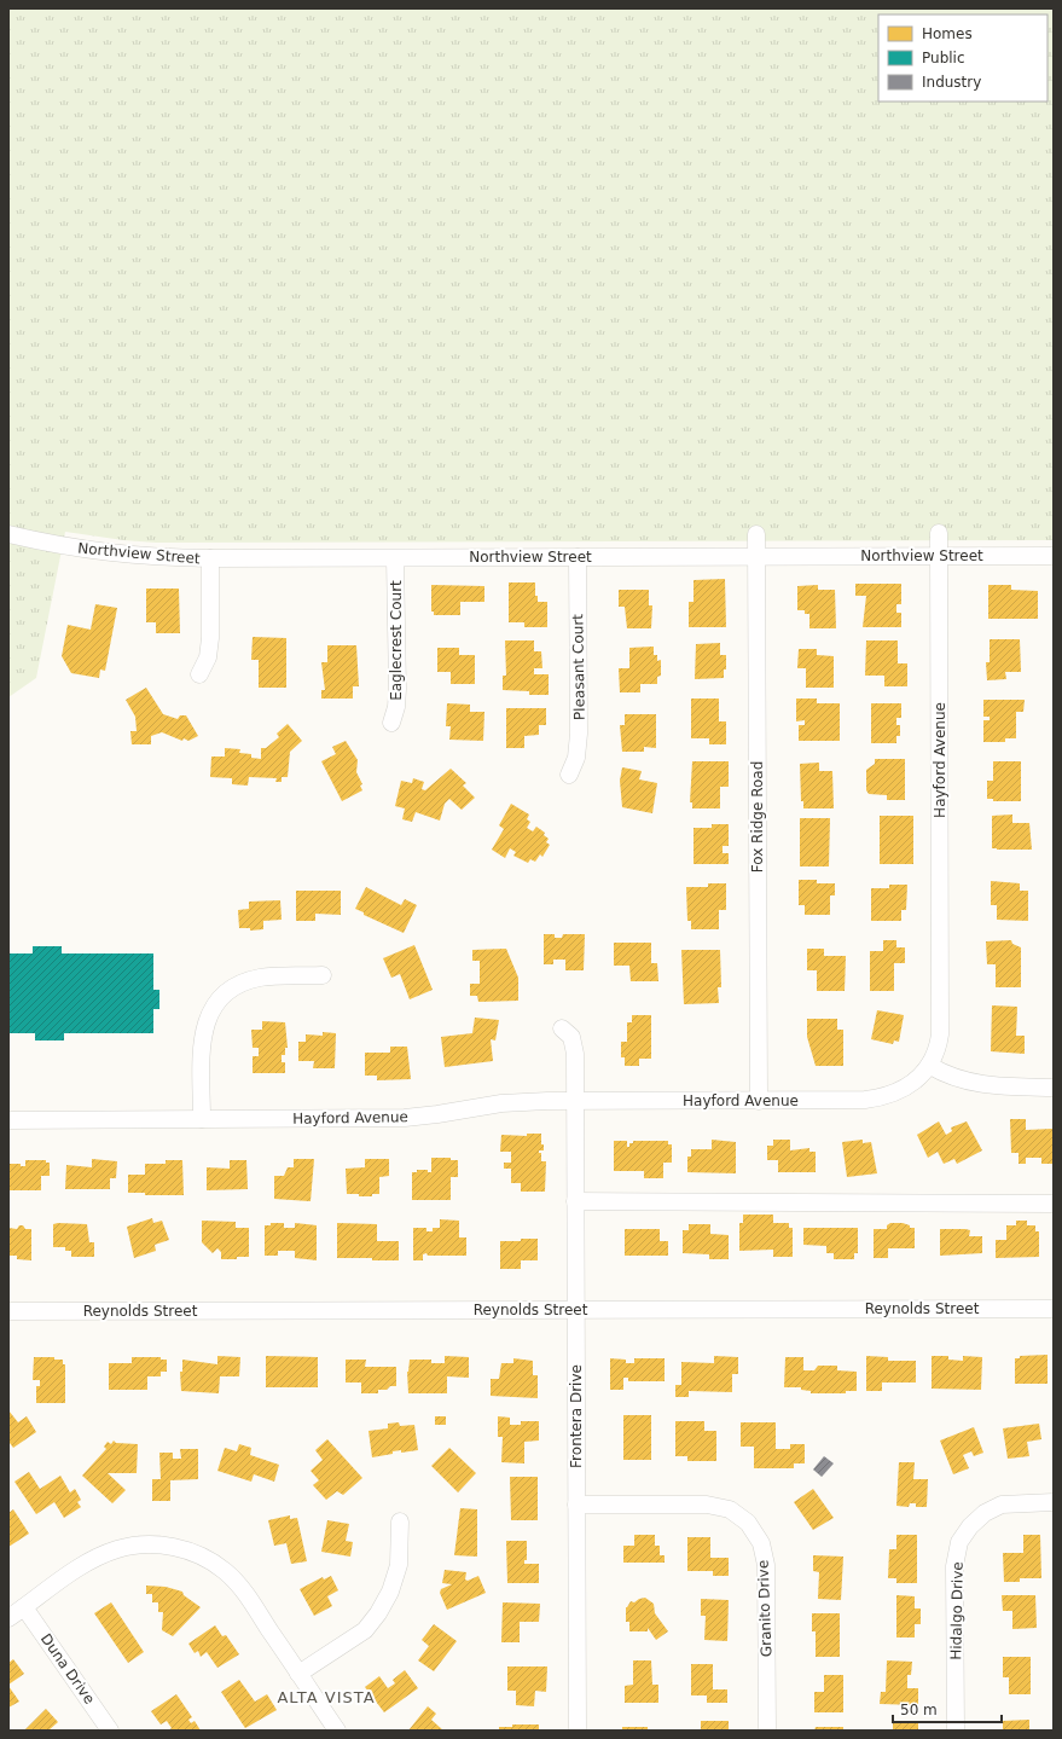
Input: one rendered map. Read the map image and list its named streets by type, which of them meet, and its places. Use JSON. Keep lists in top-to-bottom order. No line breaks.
{"streets":{"street":["Northview Street","Eaglecrest Court","Pleasant Court","Hayford Avenue","Fox Ridge Road","Reynolds Street","Frontera Drive","Granito Drive","Hidalgo Drive","Duna Drive"]},"crossings":[["Northview Street","Eaglecrest Court"],["Northview Street","Pleasant Court"],["Northview Street","Hayford Avenue"],["Northview Street","Fox Ridge Road"],["Hayford Avenue","Fox Ridge Road"],["Hayford Avenue","Frontera Drive"],["Reynolds Street","Frontera Drive"],["Frontera Drive","Granito Drive"]],"districts":["ALTA VISTA"],"legend":["Homes","Public","Industry"],"scale_bar":"50 m"}
